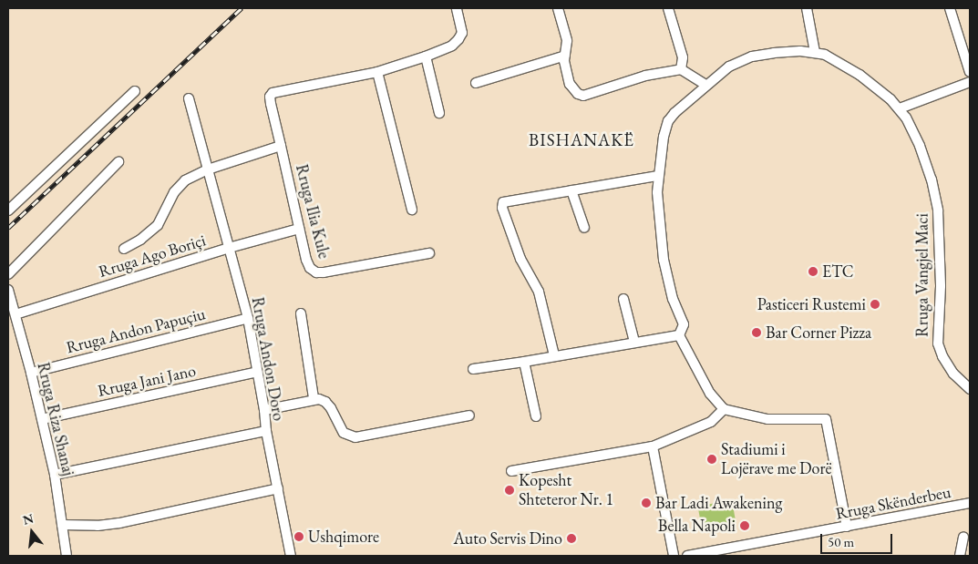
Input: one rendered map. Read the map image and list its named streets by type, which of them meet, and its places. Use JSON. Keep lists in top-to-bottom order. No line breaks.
{"streets":{"street":["Rruga Ilia Kule","Rruga Ago Boriçi","Rruga Vangjel Maci","Rruga Andon Papuçiu","Rruga Andon Doro","Rruga Jani Jano","Rruga Riza Shanaj","Rruga Skënderbeu"]},"crossings":[["Rruga Ilia Kule","Rruga Ago Boriçi"],["Rruga Ilia Kule","Rruga Andon Doro"],["Rruga Ago Boriçi","Rruga Andon Doro"],["Rruga Ago Boriçi","Rruga Riza Shanaj"],["Rruga Andon Papuçiu","Rruga Andon Doro"],["Rruga Andon Papuçiu","Rruga Riza Shanaj"],["Rruga Andon Doro","Rruga Jani Jano"],["Rruga Jani Jano","Rruga Riza Shanaj"]],"districts":["BISHANAKË"],"places":["ETC","Pasticeri Rustemi","Bar Corner Pizza","Stadiumi i Lojërave me Dorë","Kopesht Shteteror Nr. 1","Bar Ladi Awakening","Bella Napoli","Ushqimore","Auto Servis Dino"],"scale_bar":"50 m","north":"top"}
